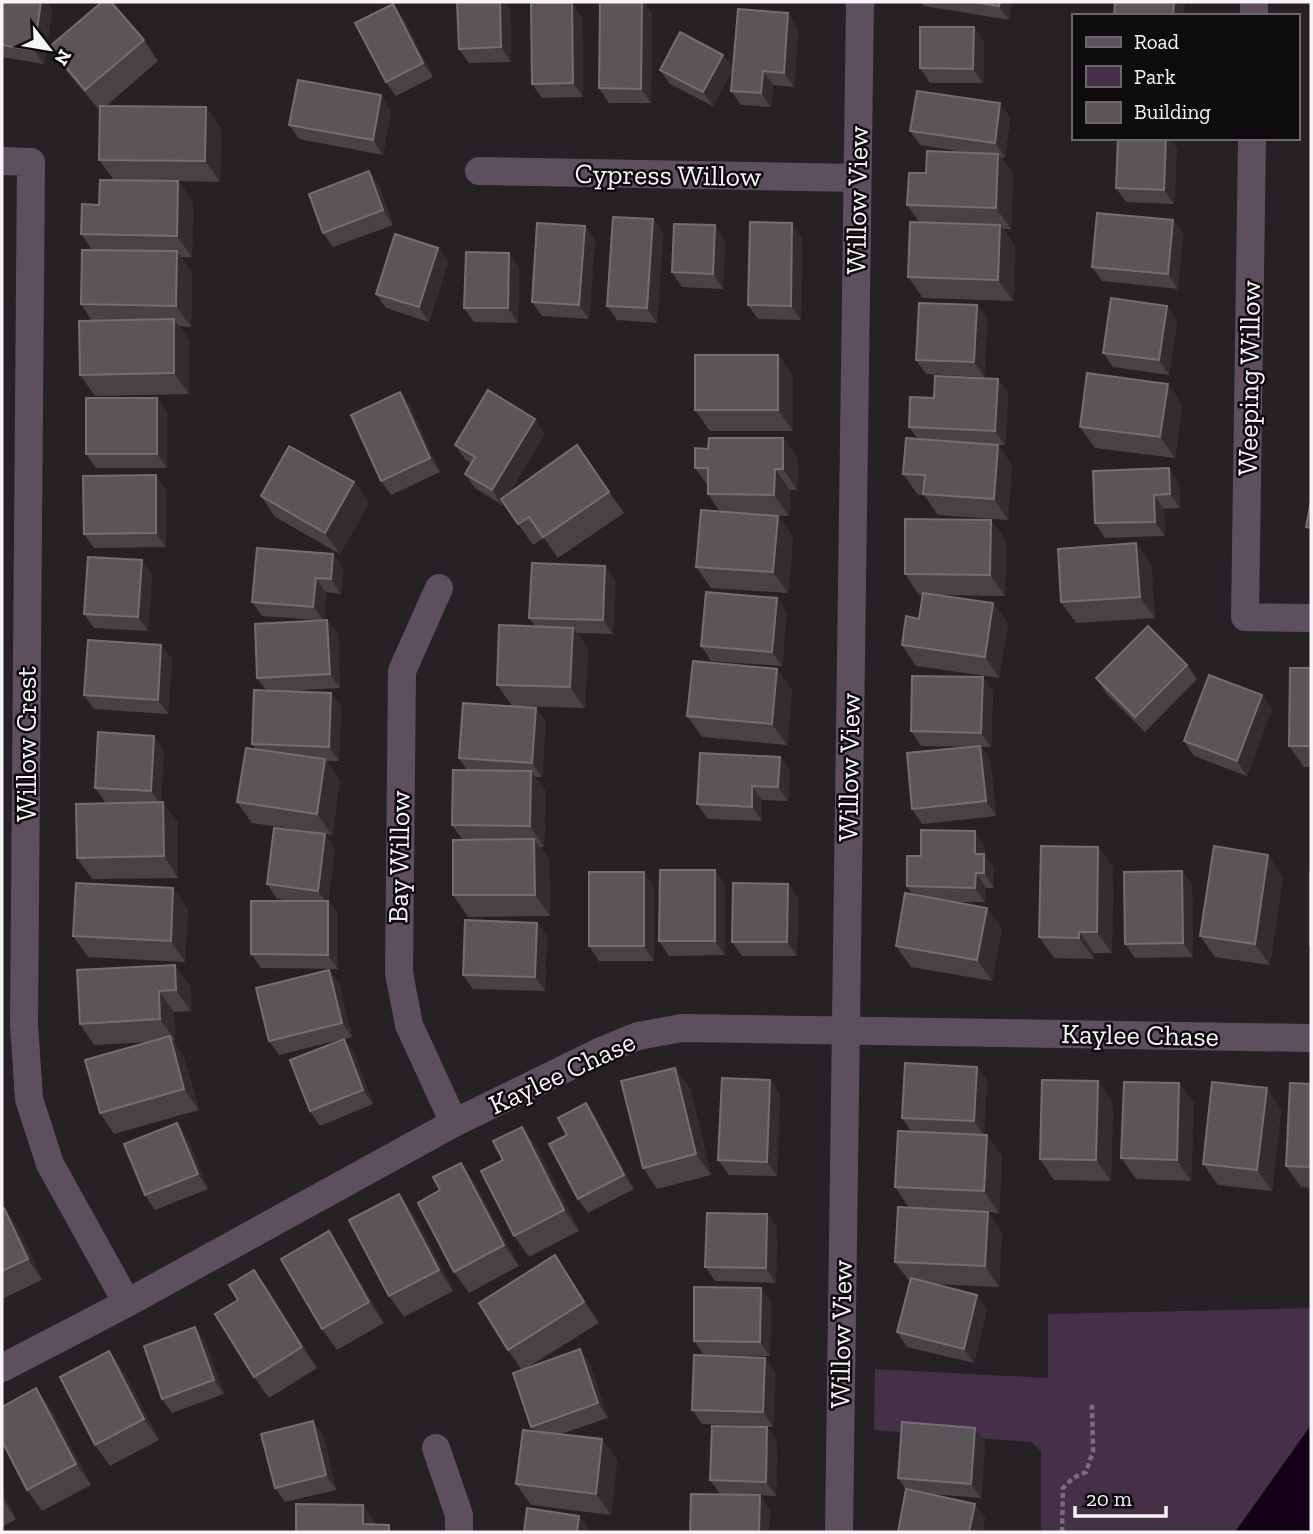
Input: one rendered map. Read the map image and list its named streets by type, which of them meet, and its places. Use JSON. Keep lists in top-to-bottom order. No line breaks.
{"streets":{"street":["Cypress Willow","Willow View","Weeping Willow","Willow Crest","Bay Willow","Kaylee Chase"]},"crossings":[["Cypress Willow","Willow View"],["Willow View","Kaylee Chase"],["Willow Crest","Kaylee Chase"],["Bay Willow","Kaylee Chase"]],"legend":["Road","Park","Building"],"scale_bar":"20 m","north":"bottom right"}
